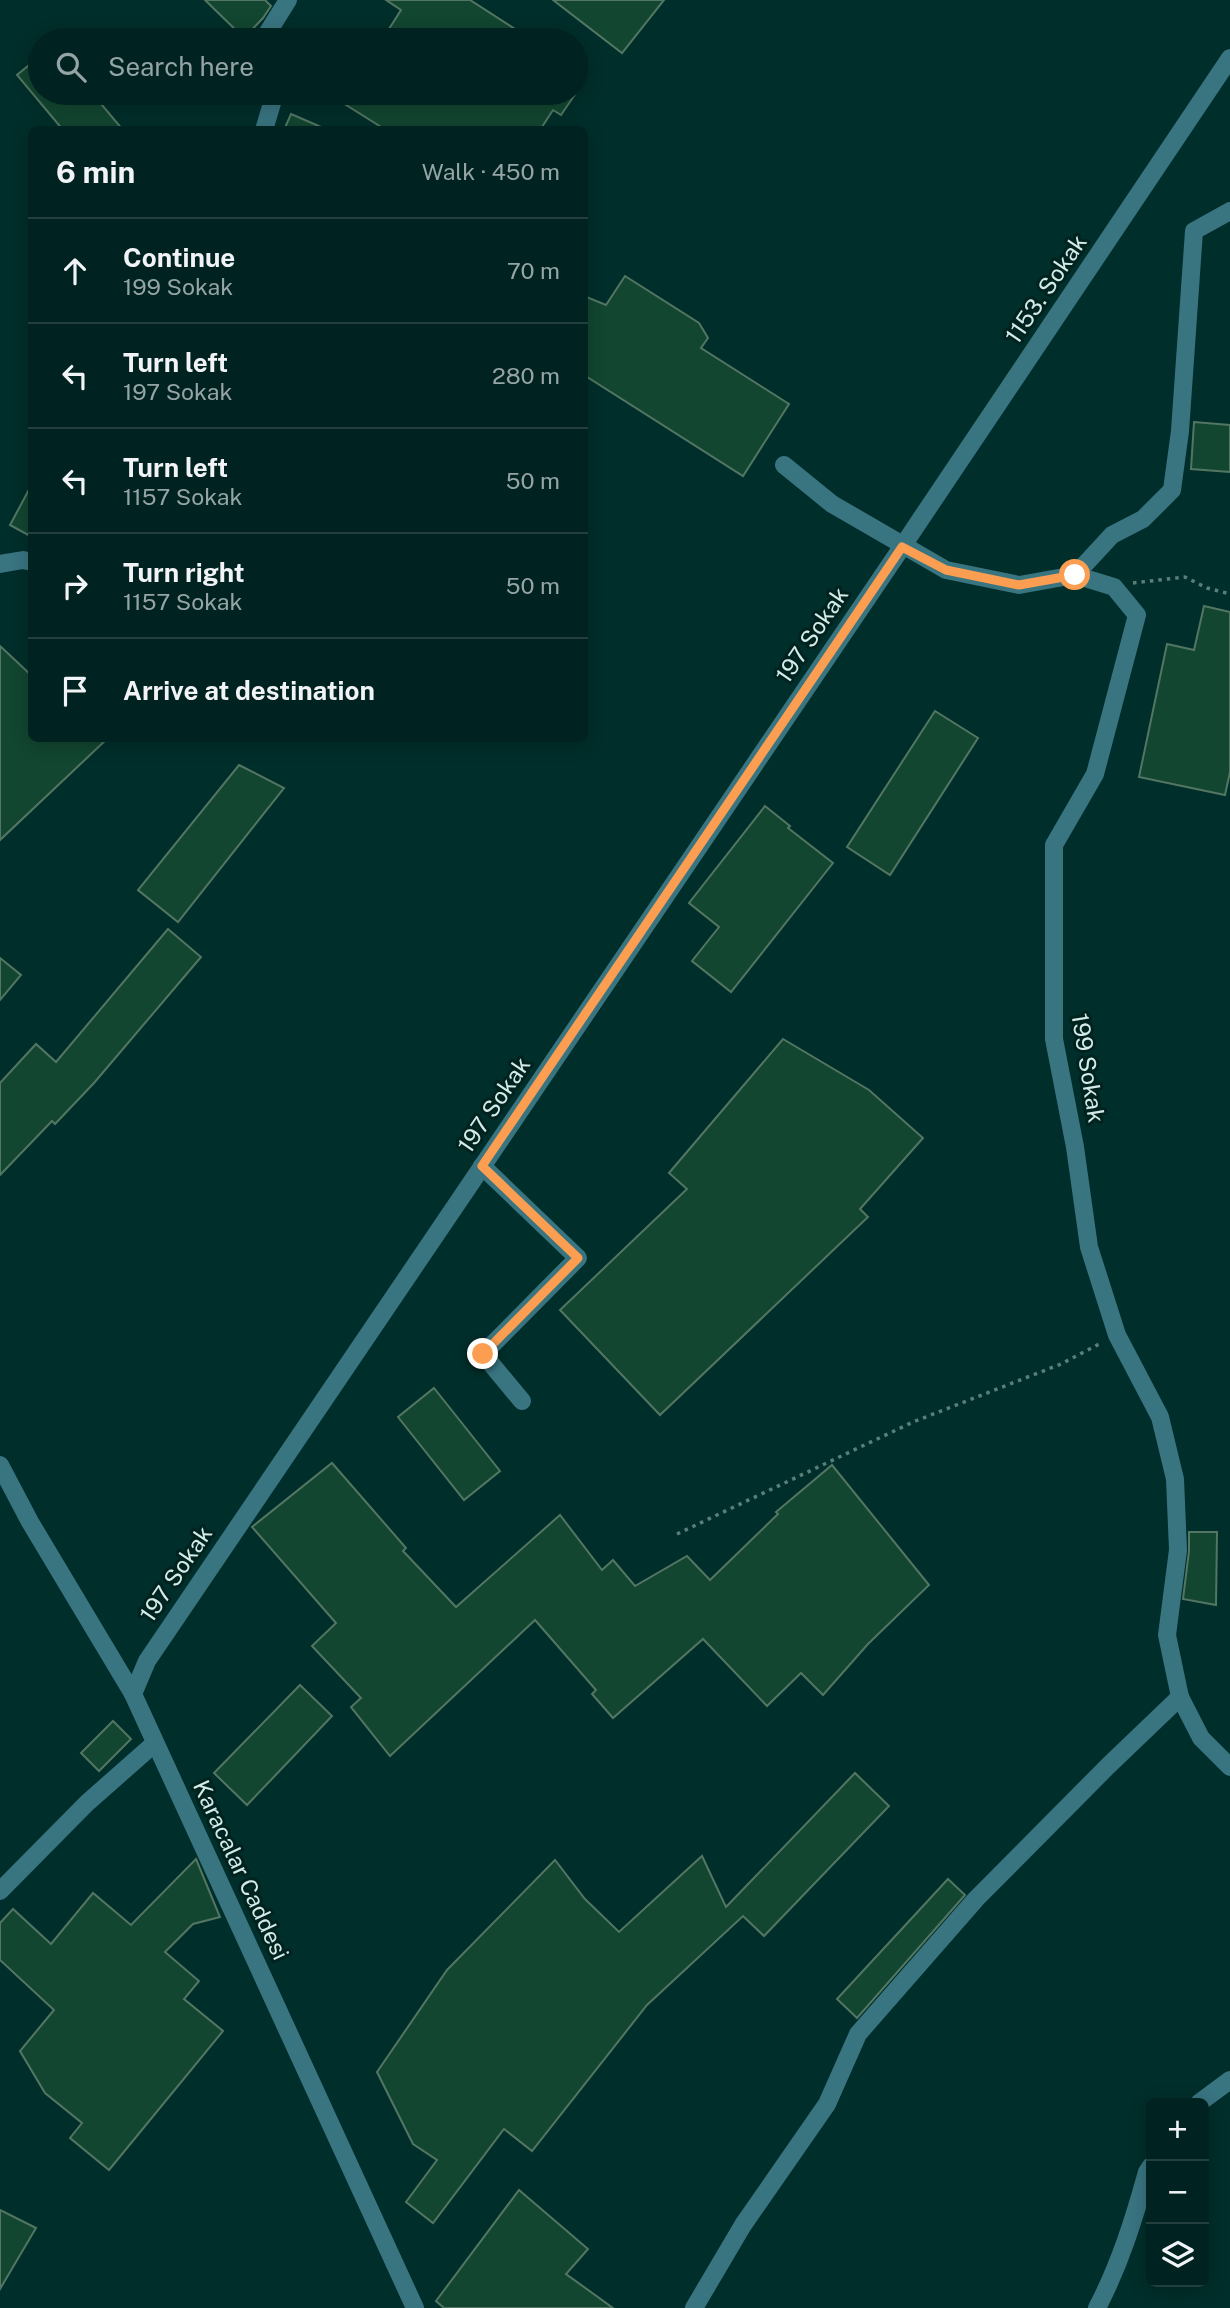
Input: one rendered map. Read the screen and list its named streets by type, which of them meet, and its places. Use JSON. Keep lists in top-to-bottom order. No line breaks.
{"streets":{"street":["1153. Sokak","197 Sokak","199 Sokak","Karacalar Caddesi"]},"crossings":[["1153. Sokak","197 Sokak"],["197 Sokak","Karacalar Caddesi"]],"page":{"search":"Search here","heading":["6 min","Walk · 450 m"],"list":[["Continue","199 Sokak","70 m"],["Turn left","197 Sokak","280 m"],["Turn left","1157 Sokak","50 m"],["Turn right","1157 Sokak","50 m"],"Arrive at destination"],"map_buttons":["+","−"]}}
